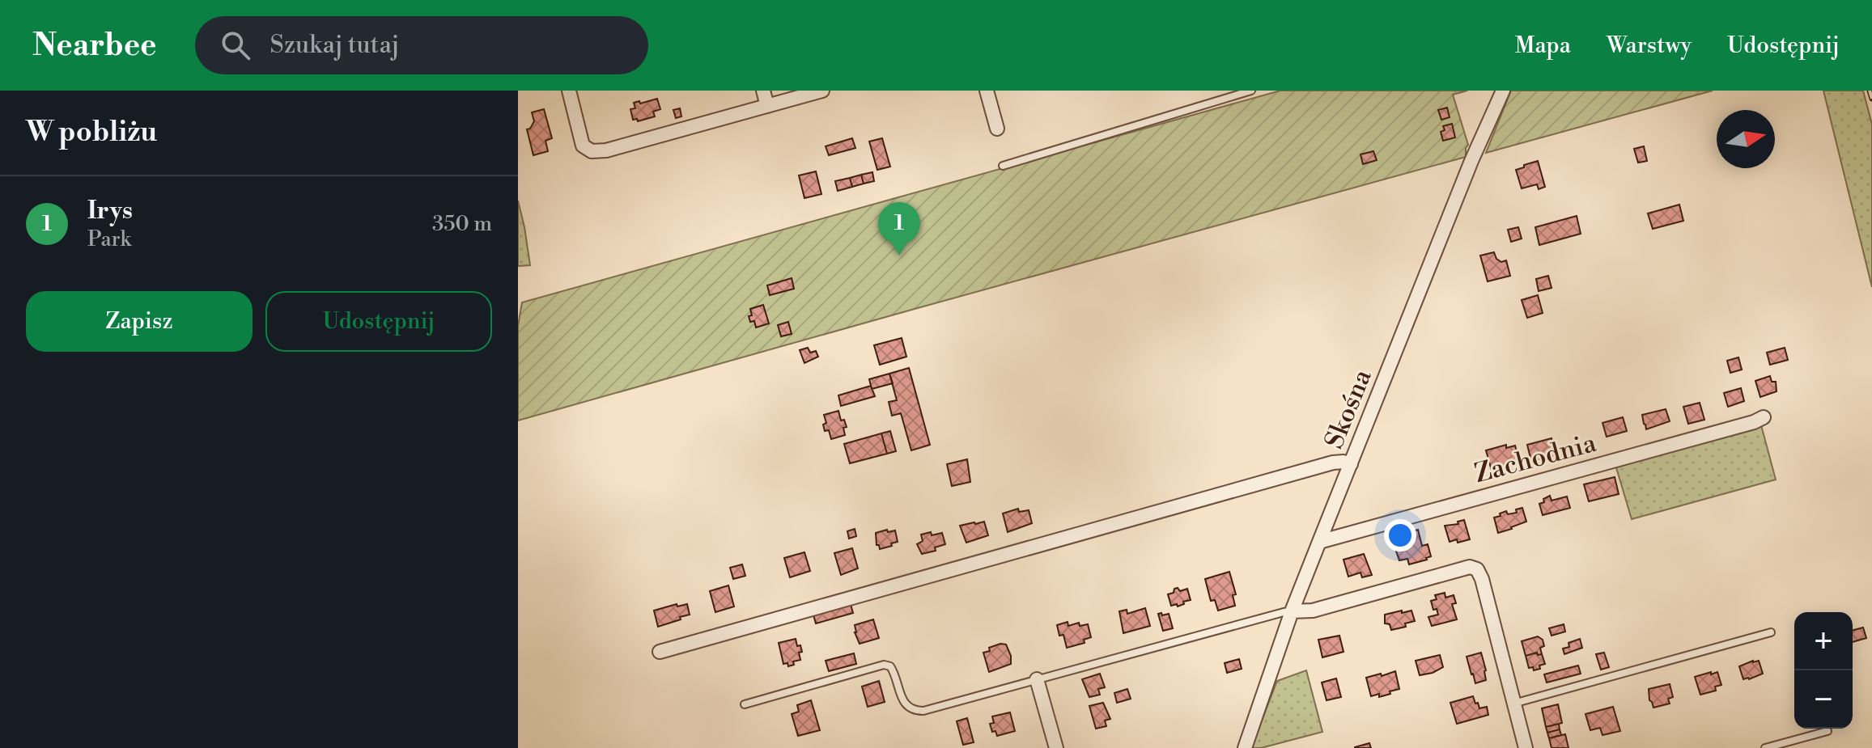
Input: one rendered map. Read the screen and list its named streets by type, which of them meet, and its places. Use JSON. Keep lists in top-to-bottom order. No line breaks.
{"streets":{"street":["Skośna","Zachodnia"]},"crossings":[["Skośna","Zachodnia"]],"north":"right","page":{"header":"Nearbee","search":"Szukaj tutaj","nav":["Mapa","Warstwy","Udostępnij"],"heading":"W pobliżu","list":[{"mark":"1","name":"Irys","note":"Park","value":"350 m"}],"pins":"1","buttons":["Zapisz","Udostępnij"],"map_buttons":["+","−"]}}
